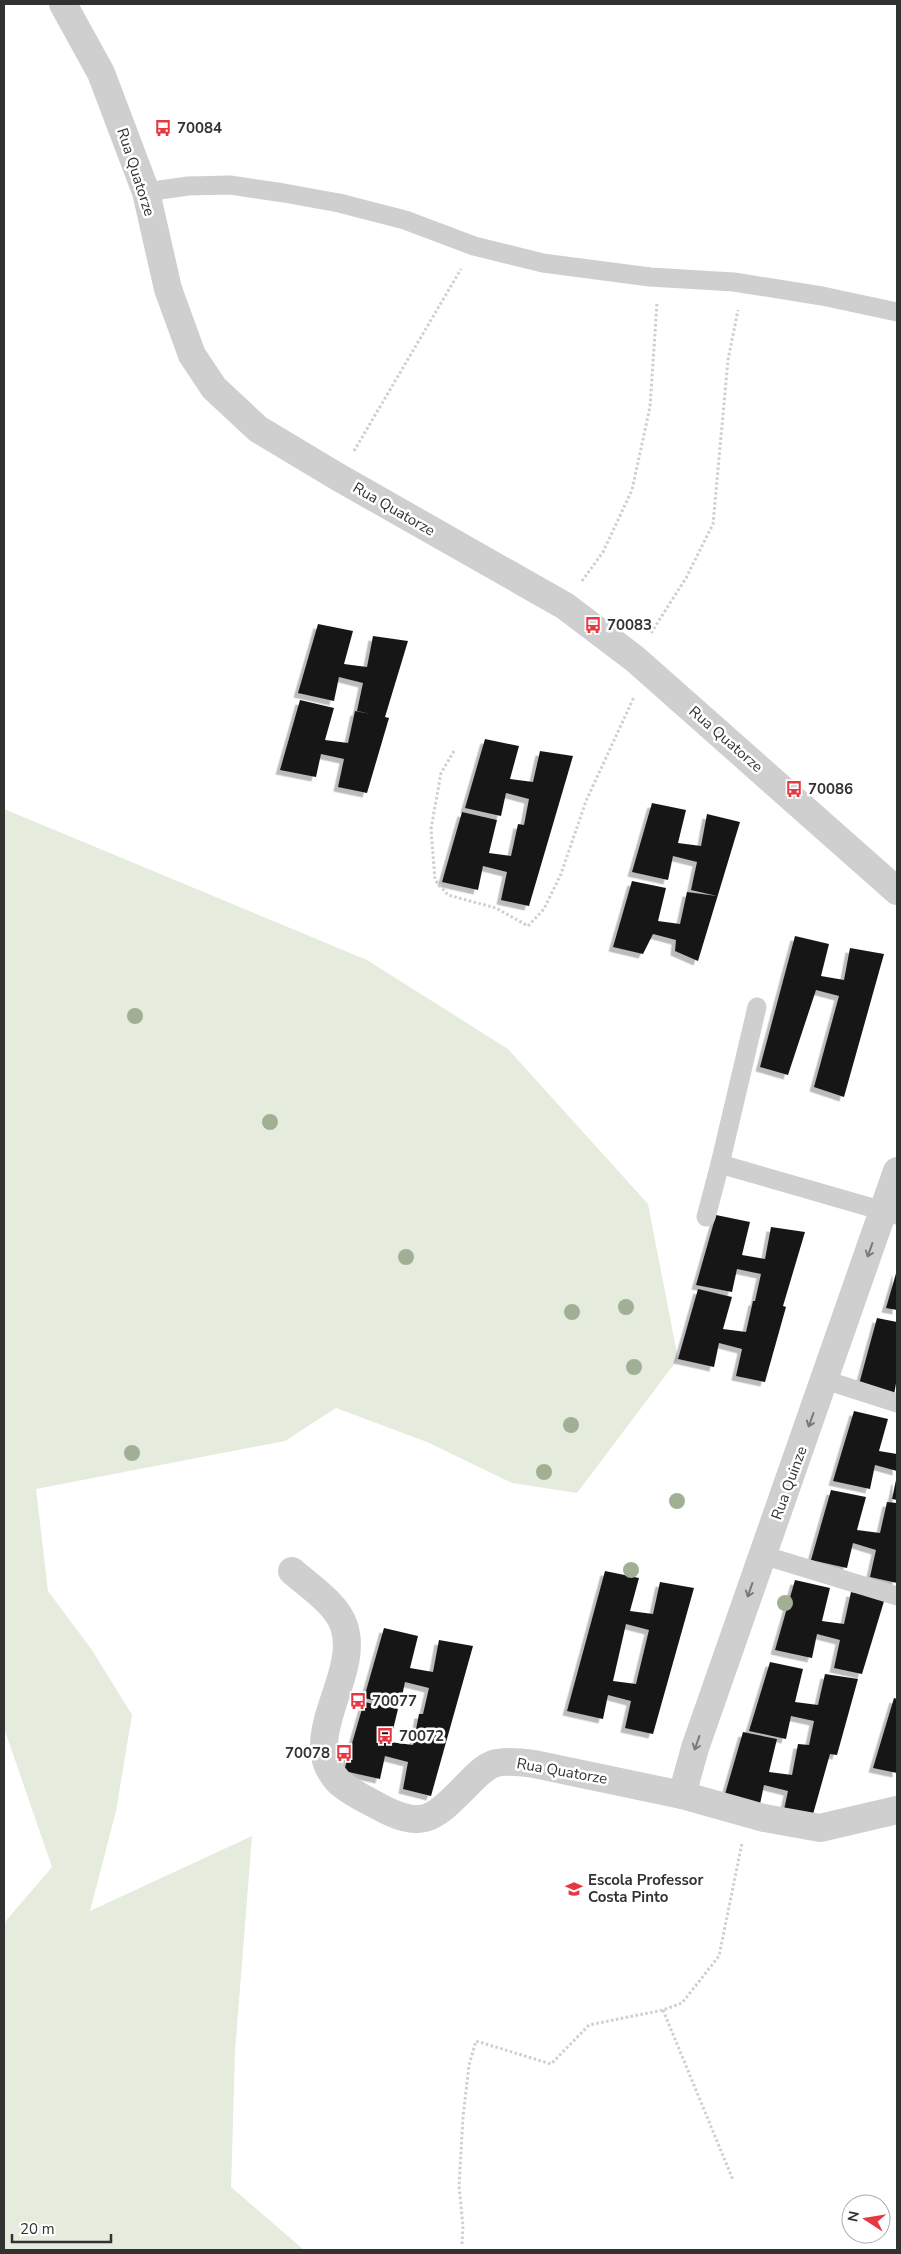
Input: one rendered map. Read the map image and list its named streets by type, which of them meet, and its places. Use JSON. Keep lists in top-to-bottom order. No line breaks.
{"streets":{"street":["Rua Quatorze","Rua Quinze"]},"crossings":[["Rua Quatorze","Rua Quinze"]],"one_way":["Rua Quinze"],"places":{"bus stop":["70084","70083","70086","70077","70072","70078"],"school or university":["Escola Professor Costa Pinto"]},"scale_bar":"20 m","north":"left"}
